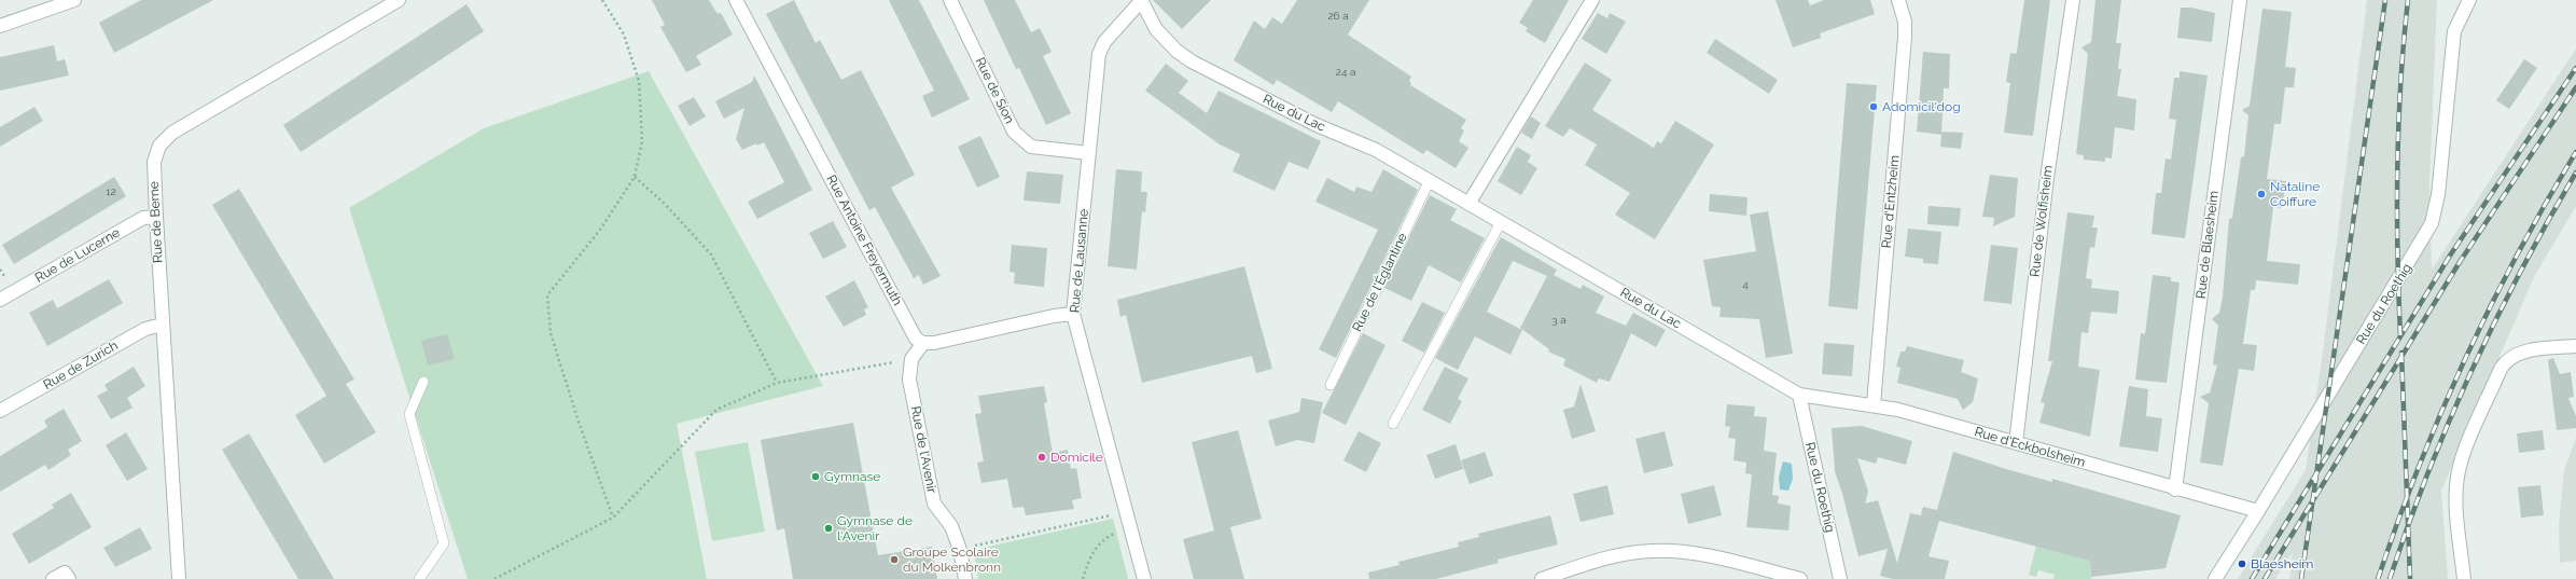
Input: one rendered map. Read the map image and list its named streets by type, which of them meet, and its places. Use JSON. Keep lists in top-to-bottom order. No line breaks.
{"streets":{"street":["Rue de Sion","Rue du Lac","Rue d'Entzheim","Rue de Wolfisheim","Rue de Berne","Rue Antoine Freyermuth","Rue de Blaesheim","Rue de Lucerne","Rue de Lausanne","Rue du Roethig","Rue de Zurich","Rue d'Eckbolsheim","Rue de l'Avenir"],"lane":["Rue de l'Églantine"]},"crossings":[["Rue de Sion","Rue de Lausanne"],["Rue du Lac","Rue de Lausanne"],["Rue du Lac","Rue de l'Églantine"],["Rue du Lac","Rue du Roethig"],["Rue du Lac","Rue d'Eckbolsheim"],["Rue d'Entzheim","Rue d'Eckbolsheim"],["Rue de Wolfisheim","Rue d'Eckbolsheim"],["Rue de Berne","Rue de Lucerne"],["Rue de Berne","Rue de Zurich"],["Rue Antoine Freyermuth","Rue de l'Avenir"],["Rue de Blaesheim","Rue d'Eckbolsheim"],["Rue du Roethig","Rue d'Eckbolsheim"]],"places":["Adomicil'dog","Nataline Coiffure","Domicile","Gymnase","Gymnase de l'Avenir","Groupe Scolaire du Molkenbronn","Blaesheim"],"house_numbers":["26 a","24 a","12","4","3 a"]}
